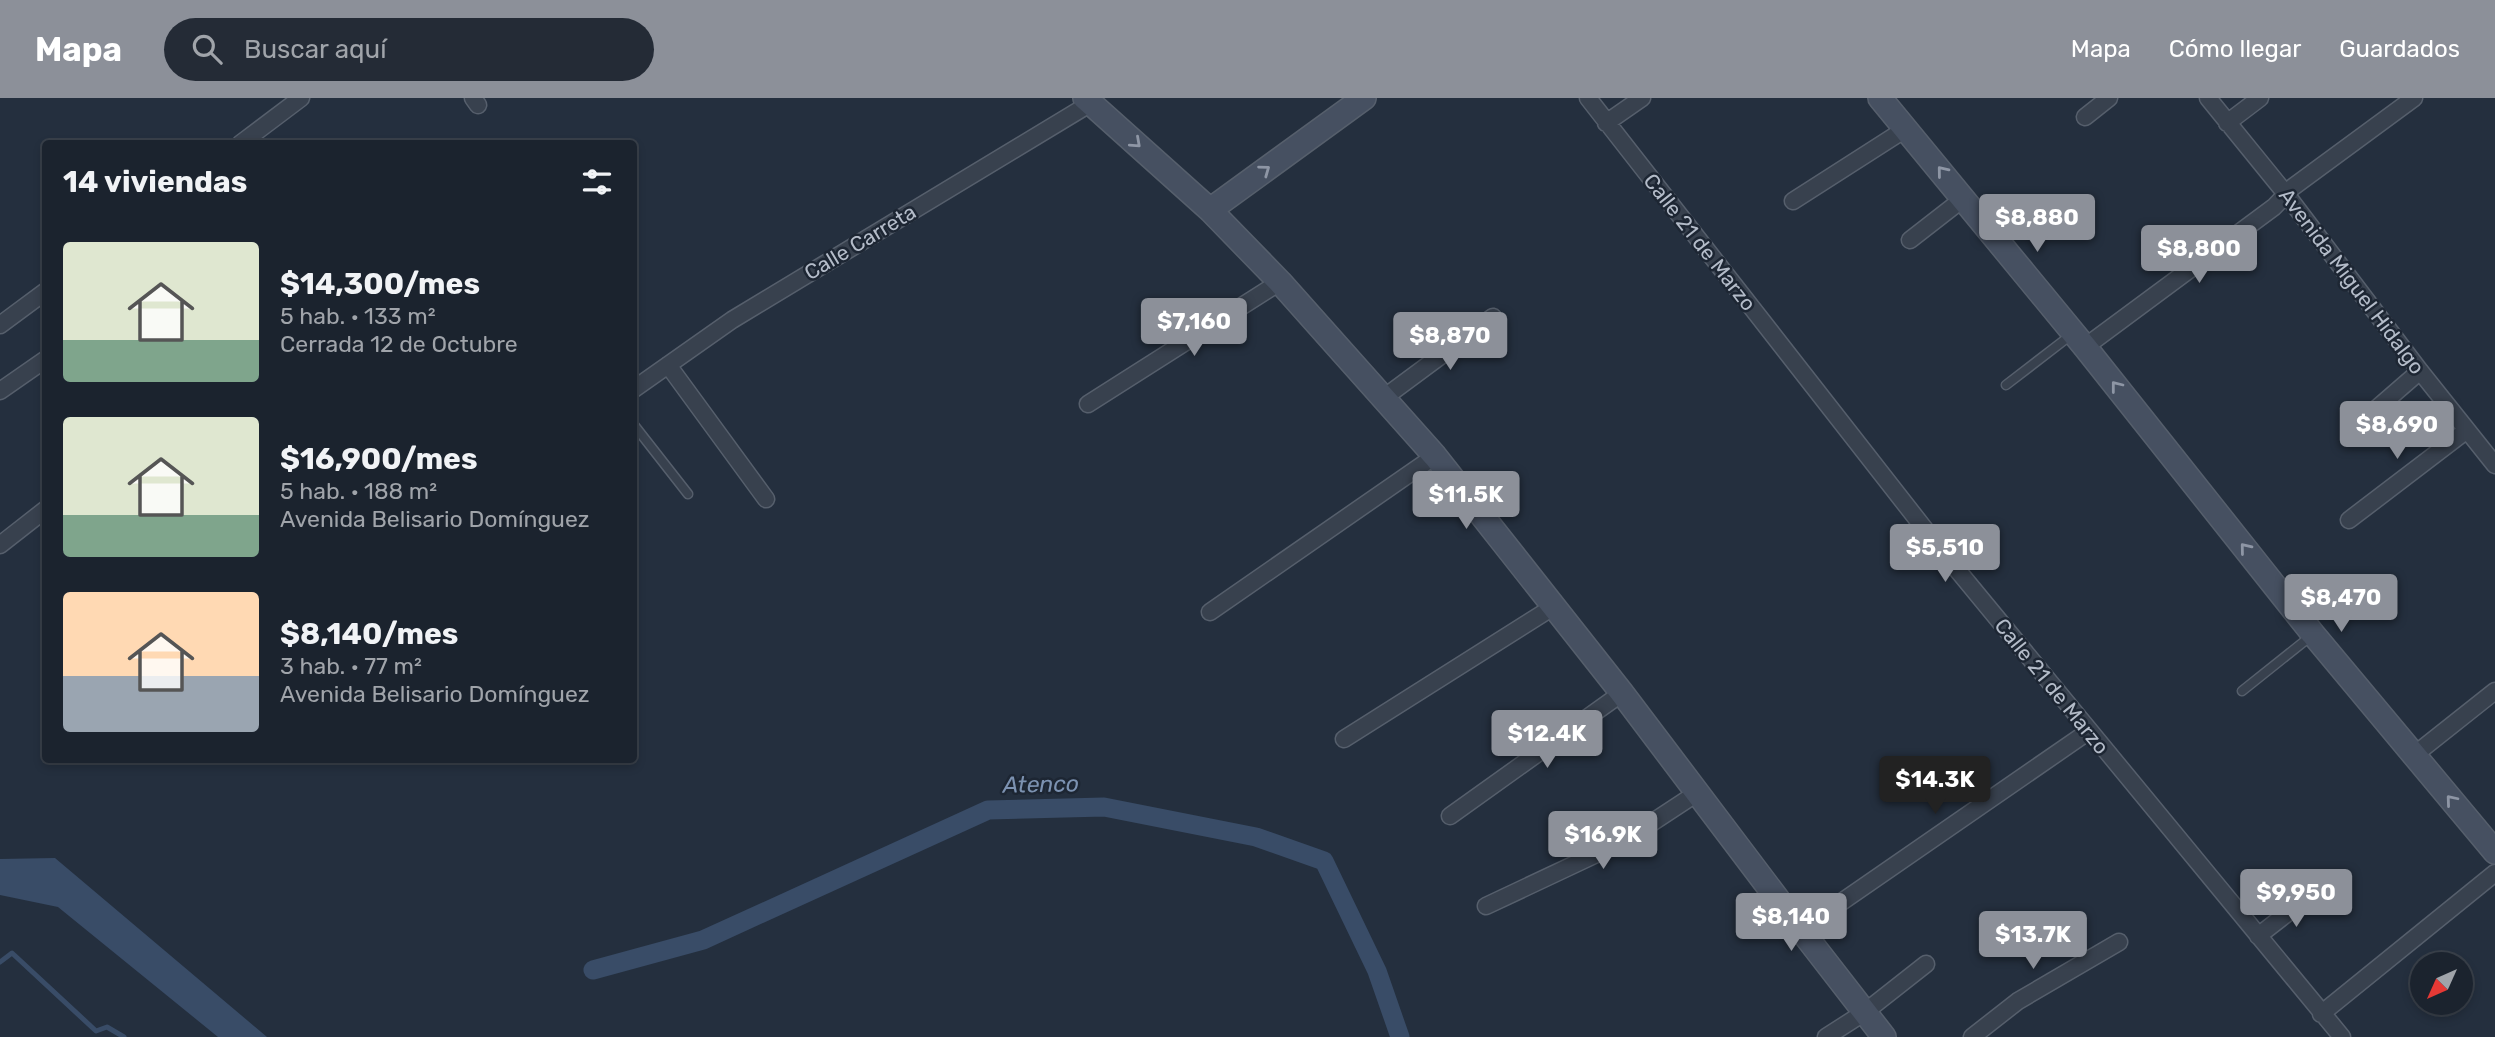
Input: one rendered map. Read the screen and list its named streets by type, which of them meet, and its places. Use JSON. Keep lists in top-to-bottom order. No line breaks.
{"streets":{"street":["Calle Carreta","Calle 21 de Marzo","Avenida Miguel Hidalgo"]},"water":["Atenco"],"north":"bottom left","page":{"header":"Mapa","search":"Buscar aquí","nav":["Mapa","Cómo llegar","Guardados"],"heading":"14 viviendas","price":["$8,880","$8,800","$7,160","$8,870","$8,690","$11.5K","$5,510","$8,470","$12.4K","$14.3K","$16.9K","$9,950","$8,140","$13.7K"],"list":[{"name":"$14,300/mes","note":"5 hab. · 133 m² · Cerrada 12 de Octubre"},{"name":"$16,900/mes","note":"5 hab. · 188 m² · Avenida Belisario Domínguez"},{"name":"$8,140/mes","note":"3 hab. · 77 m² · Avenida Belisario Domínguez"}]}}
